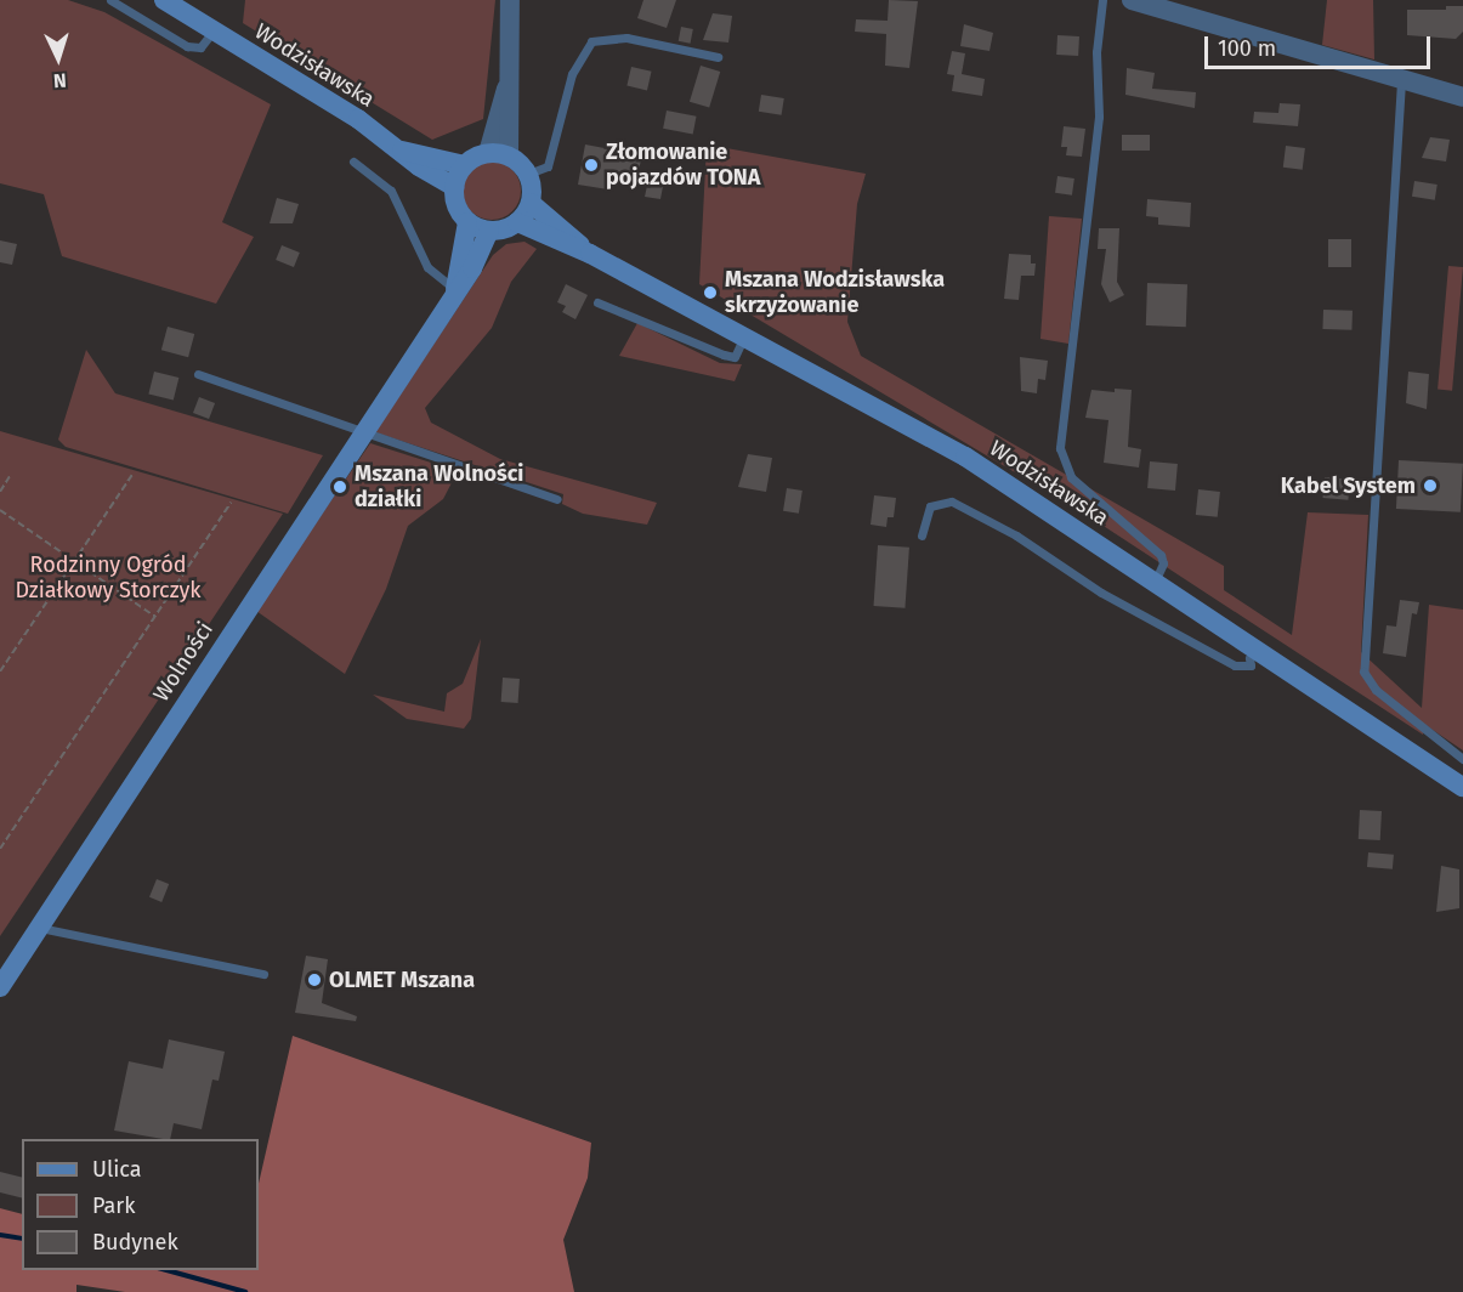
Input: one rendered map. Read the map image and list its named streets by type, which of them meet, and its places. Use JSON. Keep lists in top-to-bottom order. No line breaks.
{"streets":{"main road":["Wodzisławska","Wolności"]},"crossings":[["Wodzisławska","Wolności"]],"parks":["Rodzinny Ogród Działkowy Storczyk"],"places":["Złomowanie pojazdów TONA","Mszana Wodzisławska skrzyżowanie","Kabel System","Mszana Wolności działki","OLMET Mszana"],"legend":["Ulica","Park","Budynek"],"scale_bar":"100 m","north":"bottom"}
